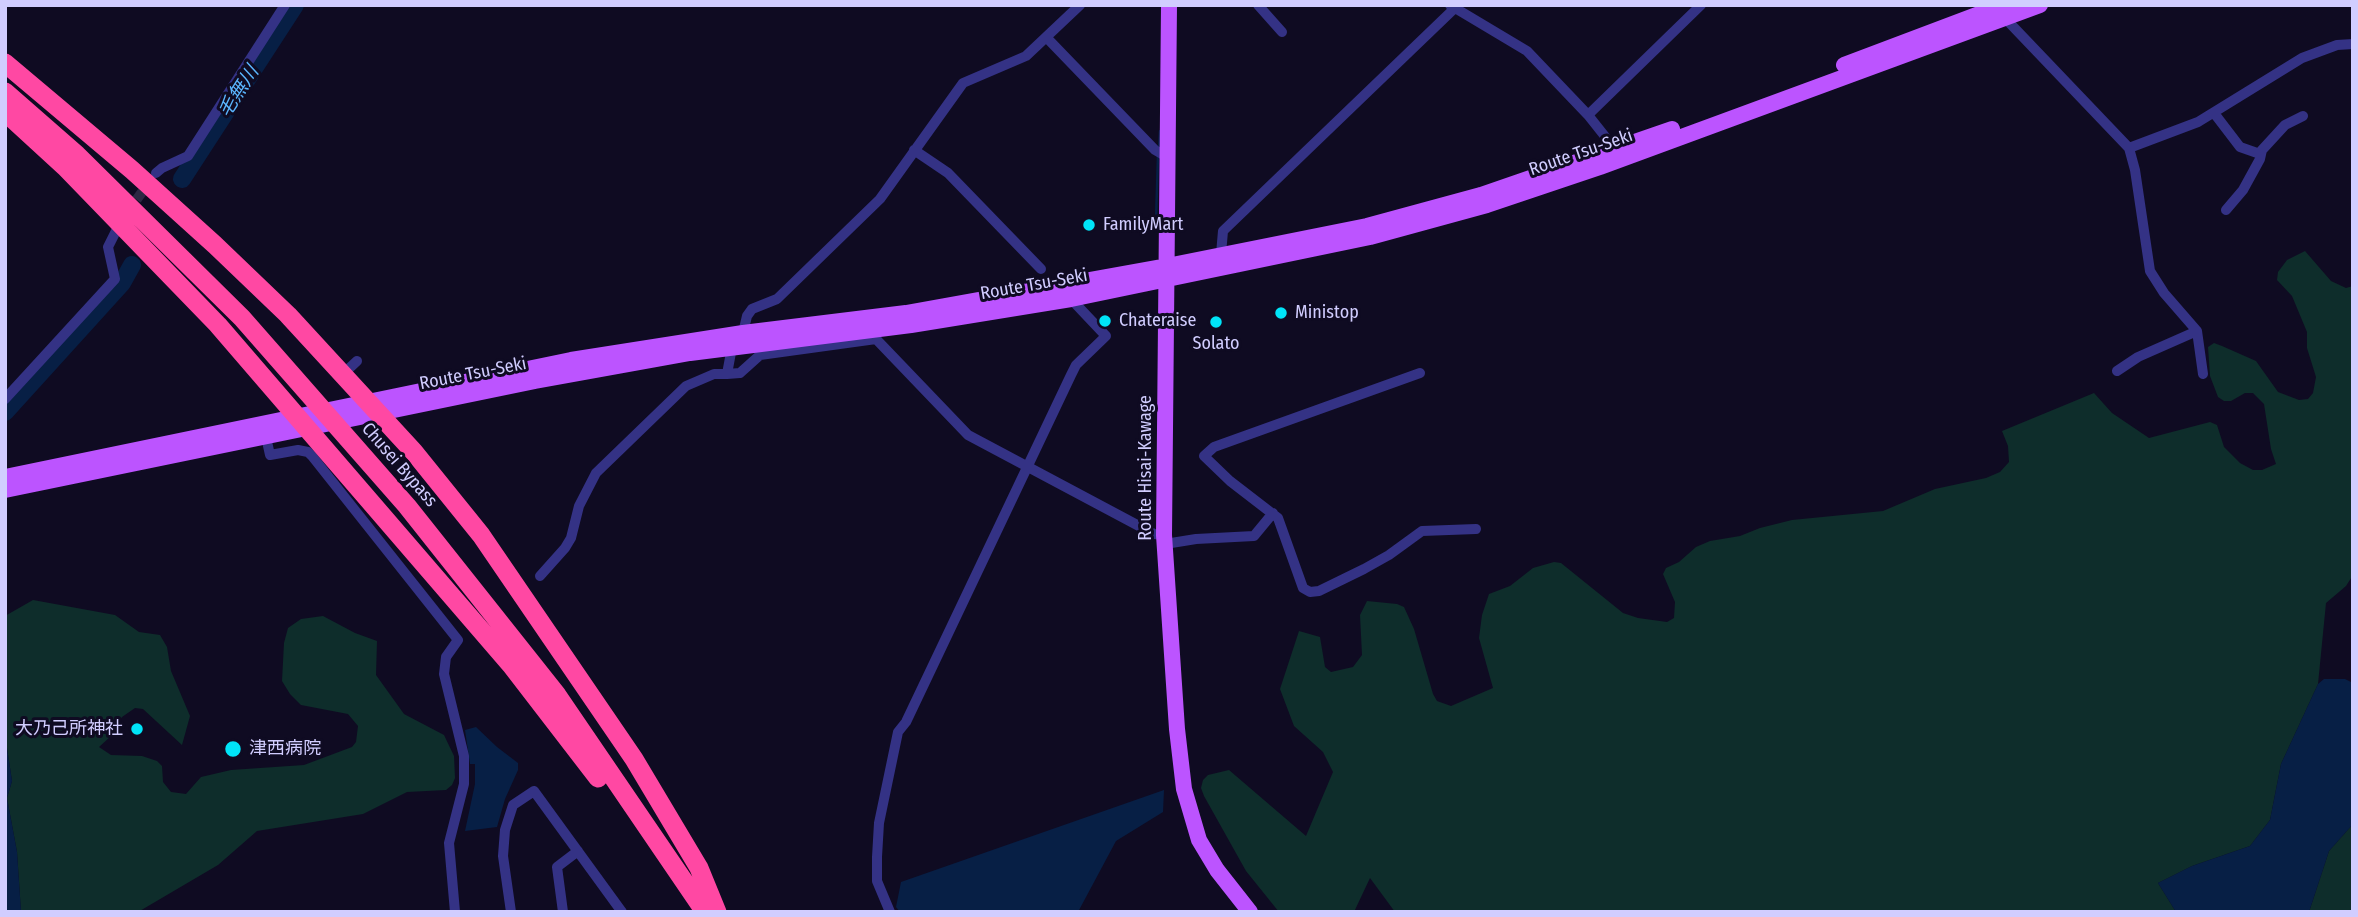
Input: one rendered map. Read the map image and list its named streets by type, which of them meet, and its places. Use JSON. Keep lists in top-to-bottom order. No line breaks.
{"streets":{"highway":["Chusei Bypass"],"main road":["Route Tsu-Seki","Route Hisai-Kawage"]},"crossings":[["Route Tsu-Seki","Route Hisai-Kawage"]],"water":["毛無川"],"places":["FamilyMart","Ministop","Chateraise","Solato","大乃己所神社","津西病院"]}
